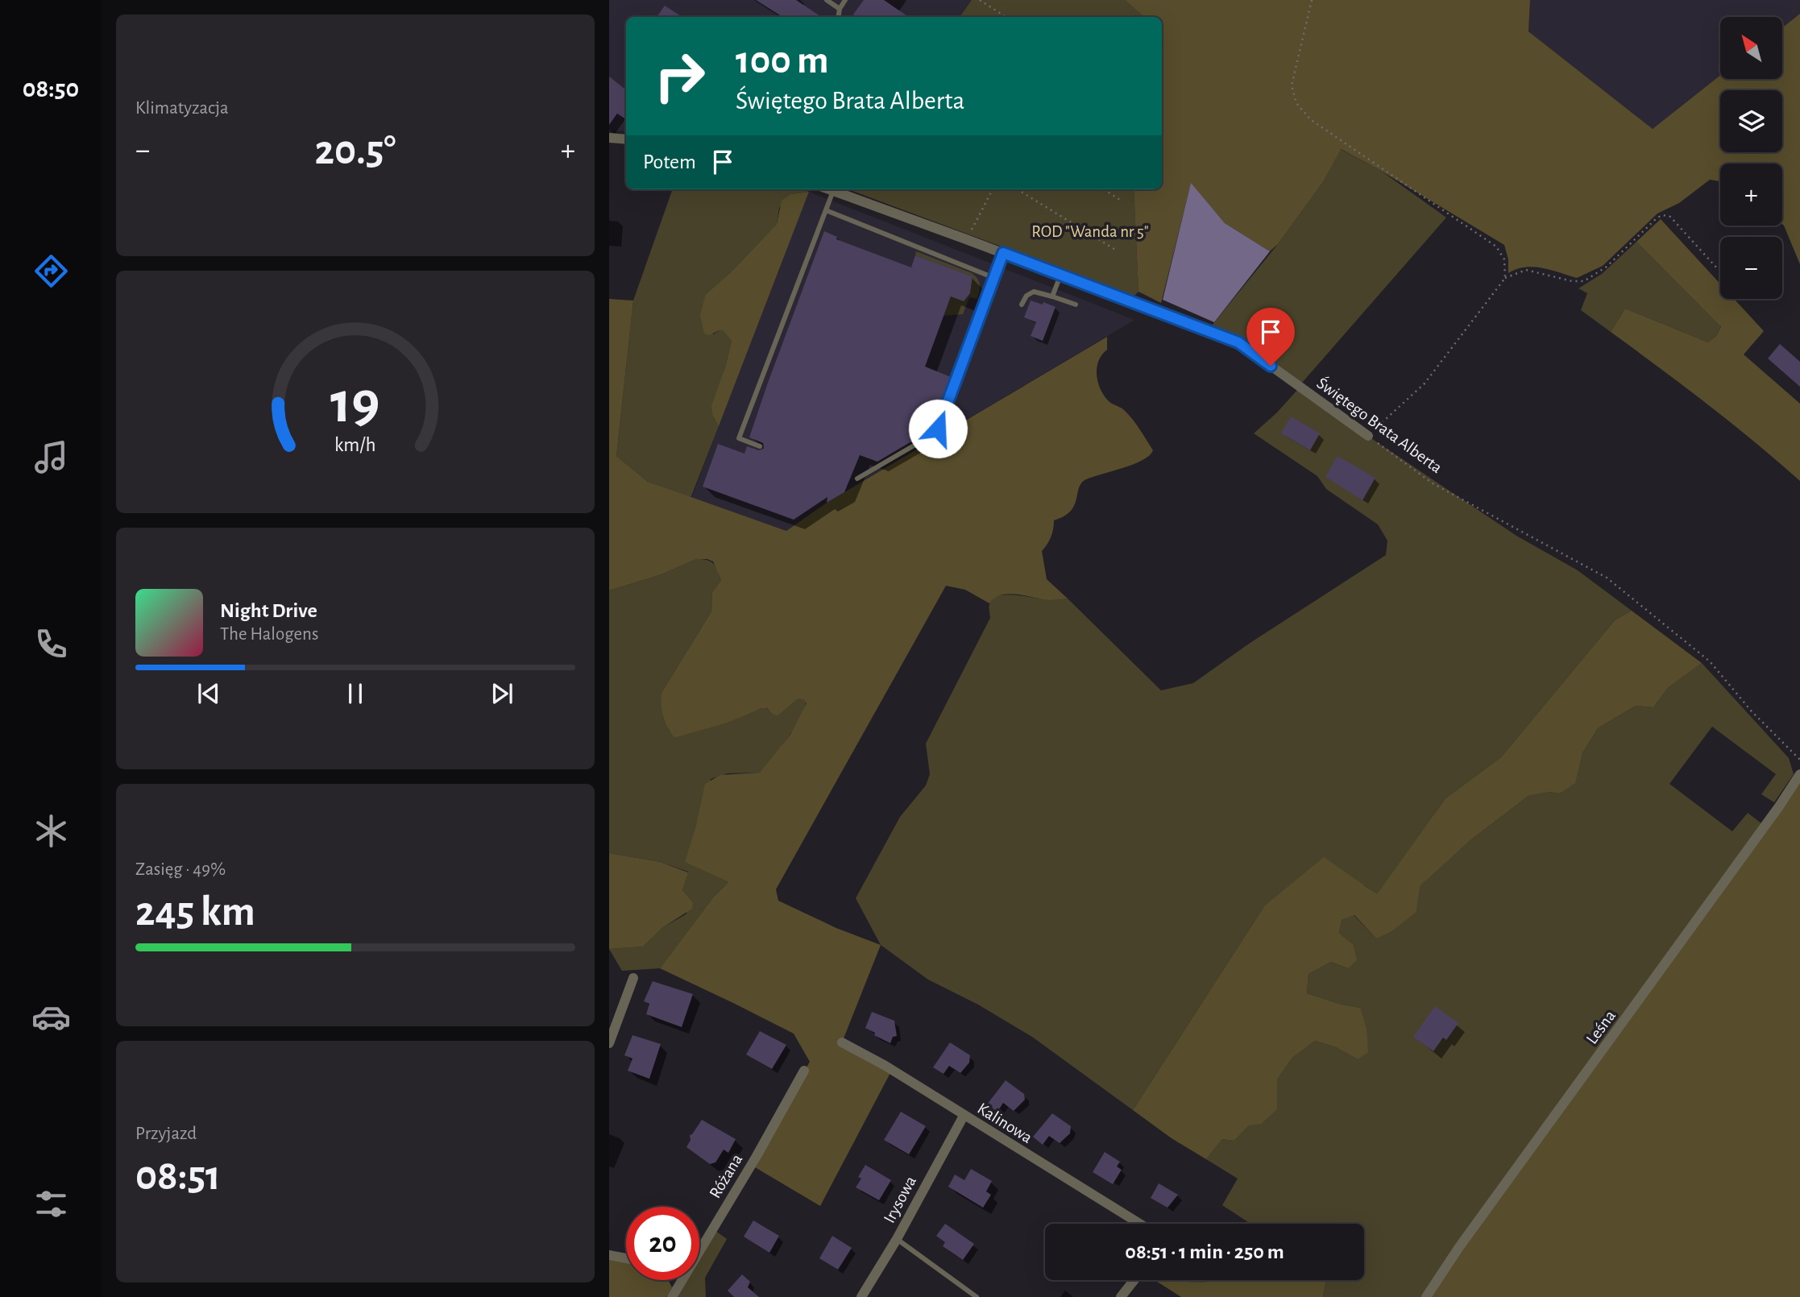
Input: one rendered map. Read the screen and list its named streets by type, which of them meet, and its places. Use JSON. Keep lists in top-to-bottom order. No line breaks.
{"streets":{"street":["Świętego Brata Alberta","Leśna","Kalinowa","Różana","Irysowa"]},"crossings":[["Kalinowa","Irysowa"]],"parks":["ROD \"Wanda nr 5\""],"north":"top left","page":{"tabs":"08:50","tile":["Klimatyzacja",["Zasięg · 49%","245 km"],["Przyjazd","08:51"]],"map_buttons":["+","−"],"turn":["100 m","Świętego Brata Alberta"],"heat":["−","20.5°","+"],"then":"Potem","song":["Night Drive","The Halogens"],"limit":"20","trip":"08:51 · 1 min · 250 m","gauge":["19","km/h"]}}
